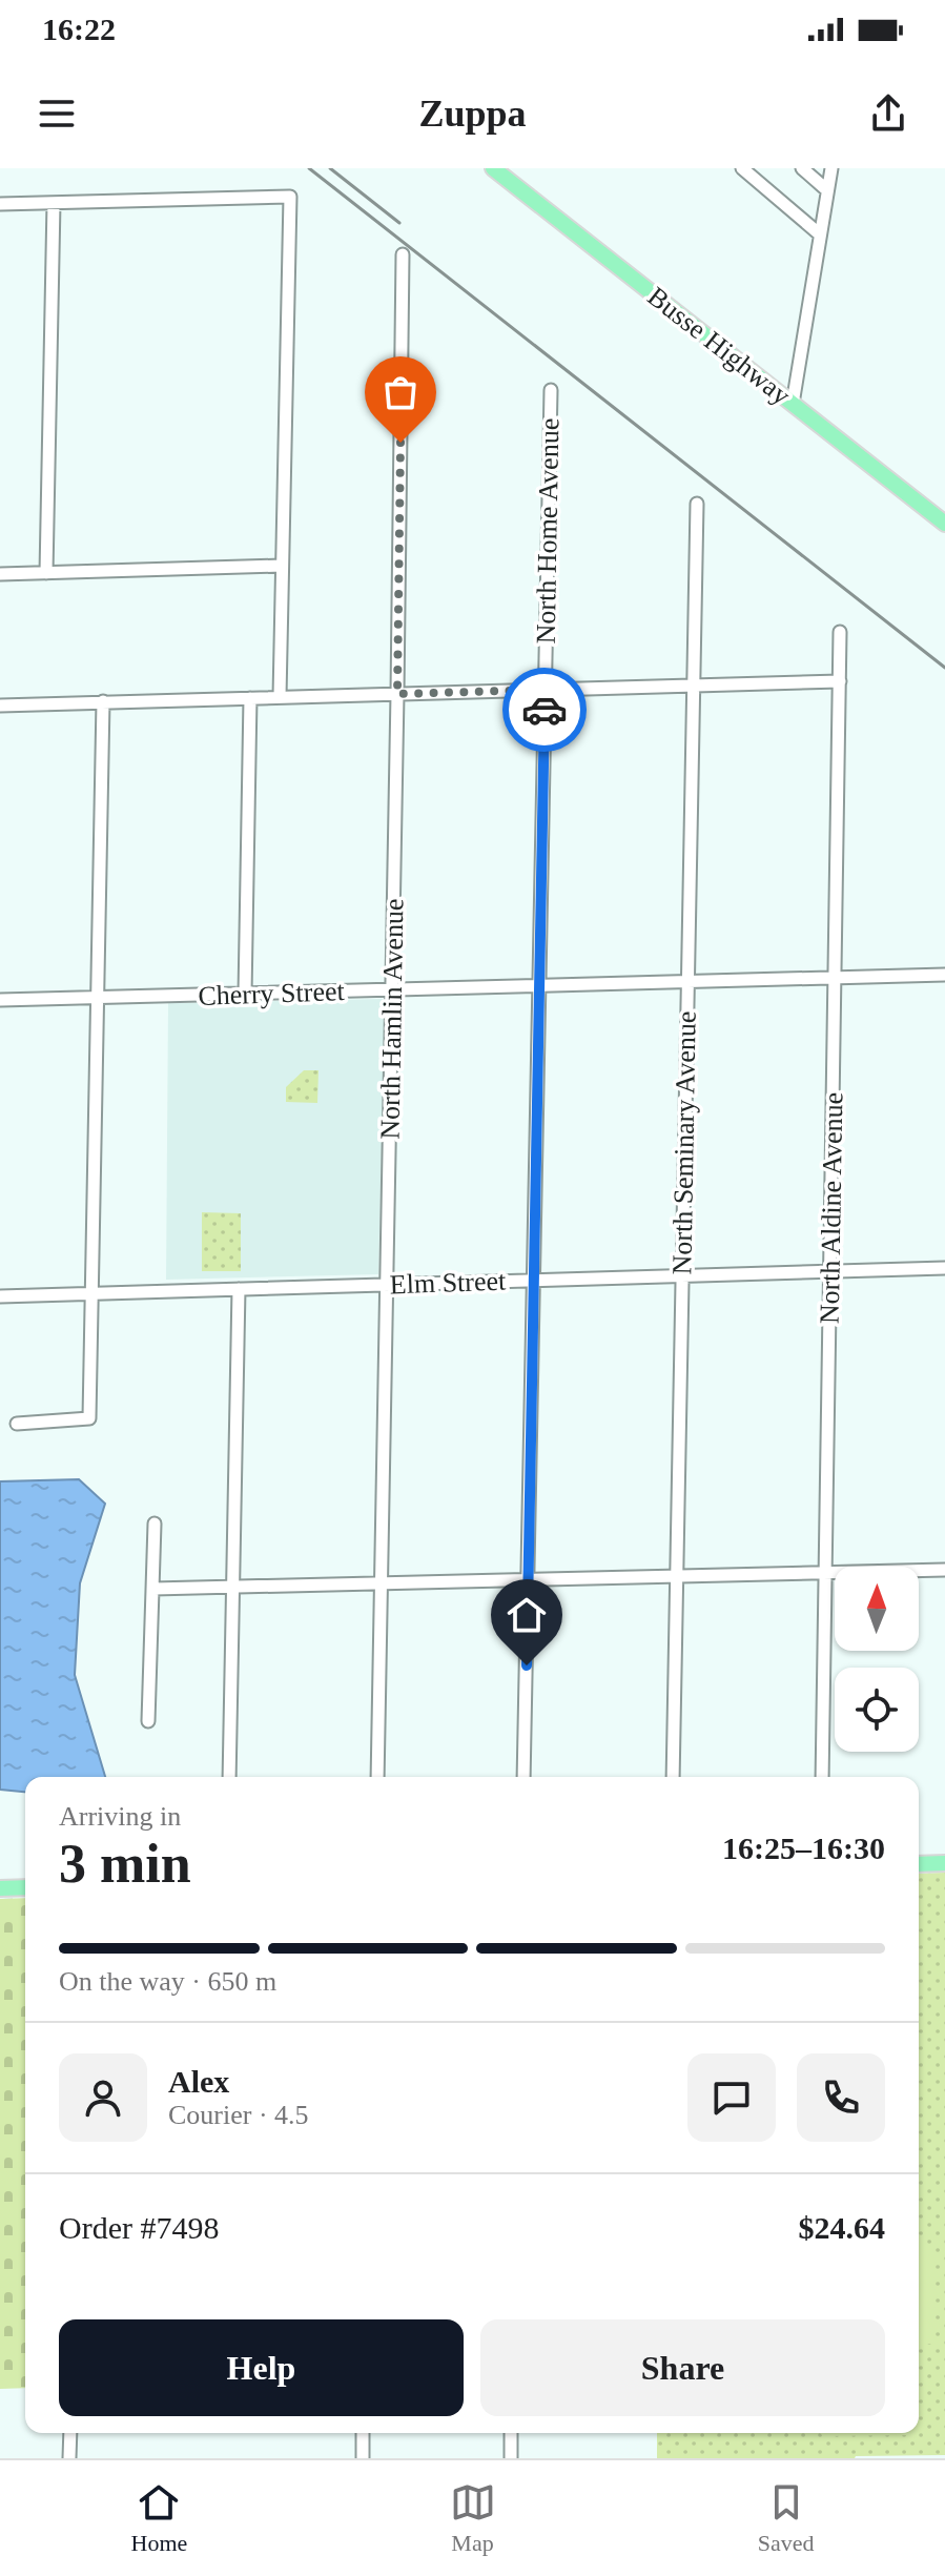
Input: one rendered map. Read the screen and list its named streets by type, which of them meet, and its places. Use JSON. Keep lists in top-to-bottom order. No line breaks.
{"streets":{"main road":["Busse Highway"],"street":["North Home Avenue","Cherry Street","North Hamlin Avenue","North Seminary Avenue","North Aldine Avenue","Elm Street"]},"crossings":[["North Home Avenue","Cherry Street"],["North Home Avenue","Elm Street"],["Cherry Street","North Hamlin Avenue"],["Cherry Street","North Seminary Avenue"],["Cherry Street","North Aldine Avenue"],["North Hamlin Avenue","Elm Street"],["North Seminary Avenue","Elm Street"],["North Aldine Avenue","Elm Street"]],"north":"top","page":{"status":"16:22","header":"Zuppa","heading":["3 min","Arriving in","16:25–16:30"],"panel":["Alex","Courier · 4.5","Order #7498","$24.64"],"bar":"On the way · 650 m","buttons":["Help","Share"],"tabs":["Home","Map","Saved"]}}
